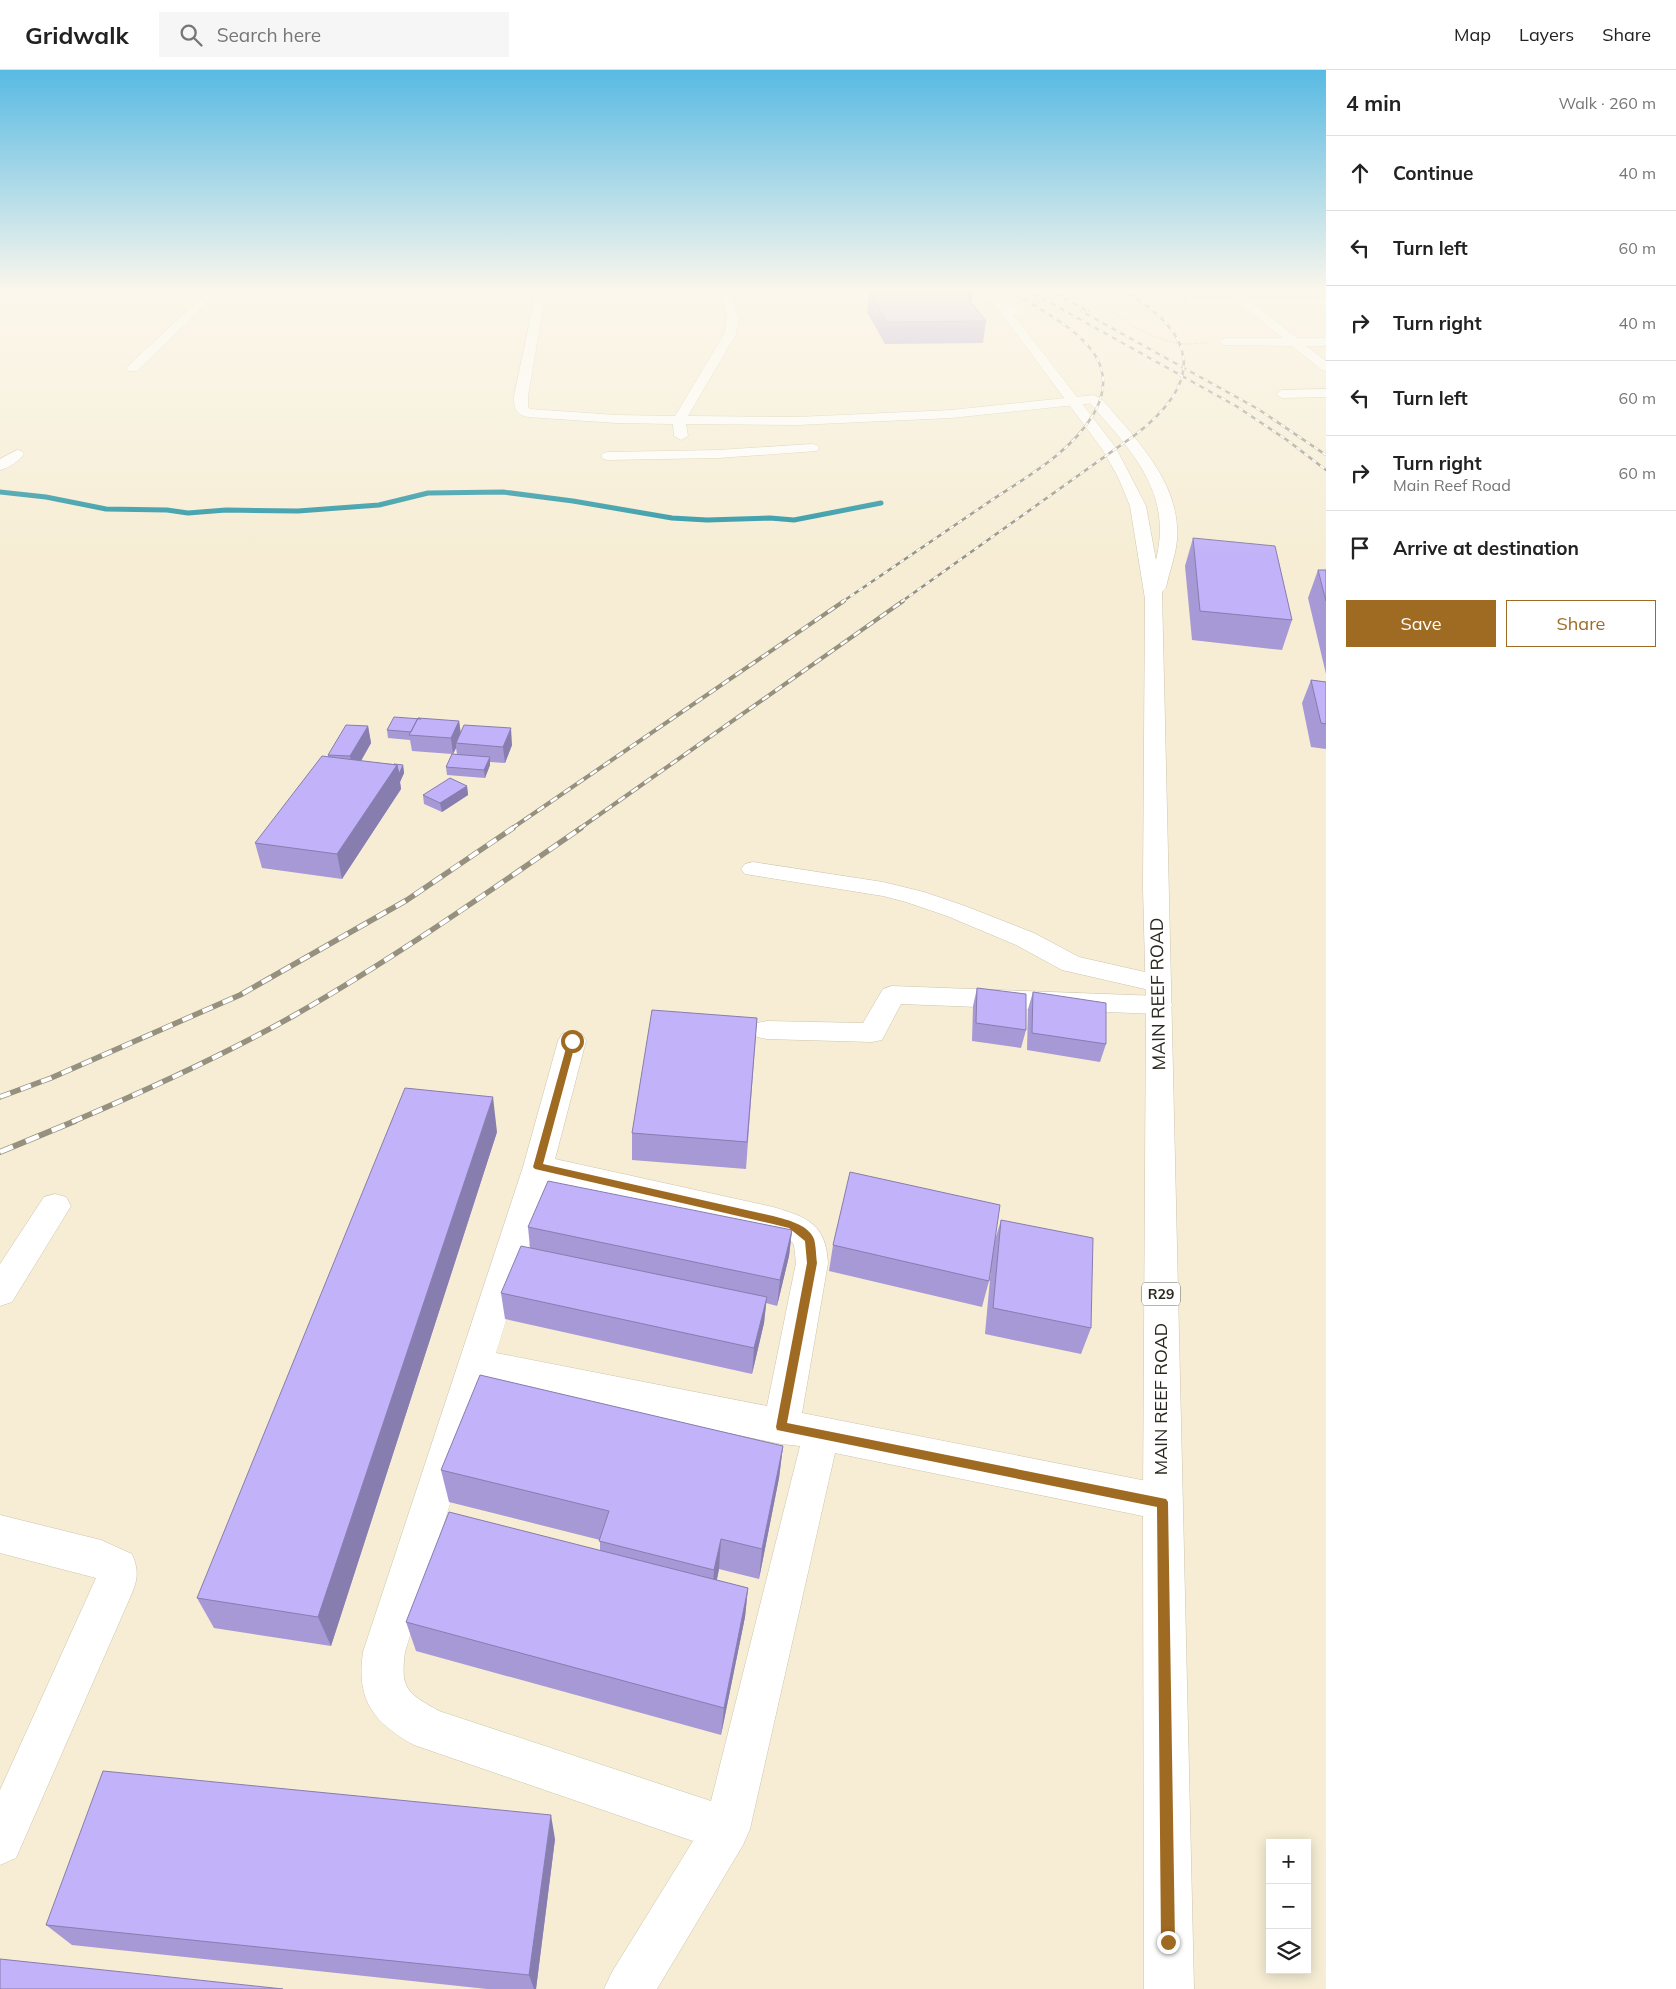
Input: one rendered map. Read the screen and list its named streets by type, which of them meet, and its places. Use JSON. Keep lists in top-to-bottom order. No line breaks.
{"streets":{"street":["MAIN REEF ROAD","R29"]},"page":{"header":"Gridwalk","search":"Search here","nav":["Map","Layers","Share"],"heading":["4 min","Walk · 260 m"],"list":[["Continue","40 m"],["Turn left","60 m"],["Turn right","40 m"],["Turn left","60 m"],["Turn right","Main Reef Road","60 m"],"Arrive at destination"],"buttons":["Save","Share"],"map_buttons":["+","−"]}}
